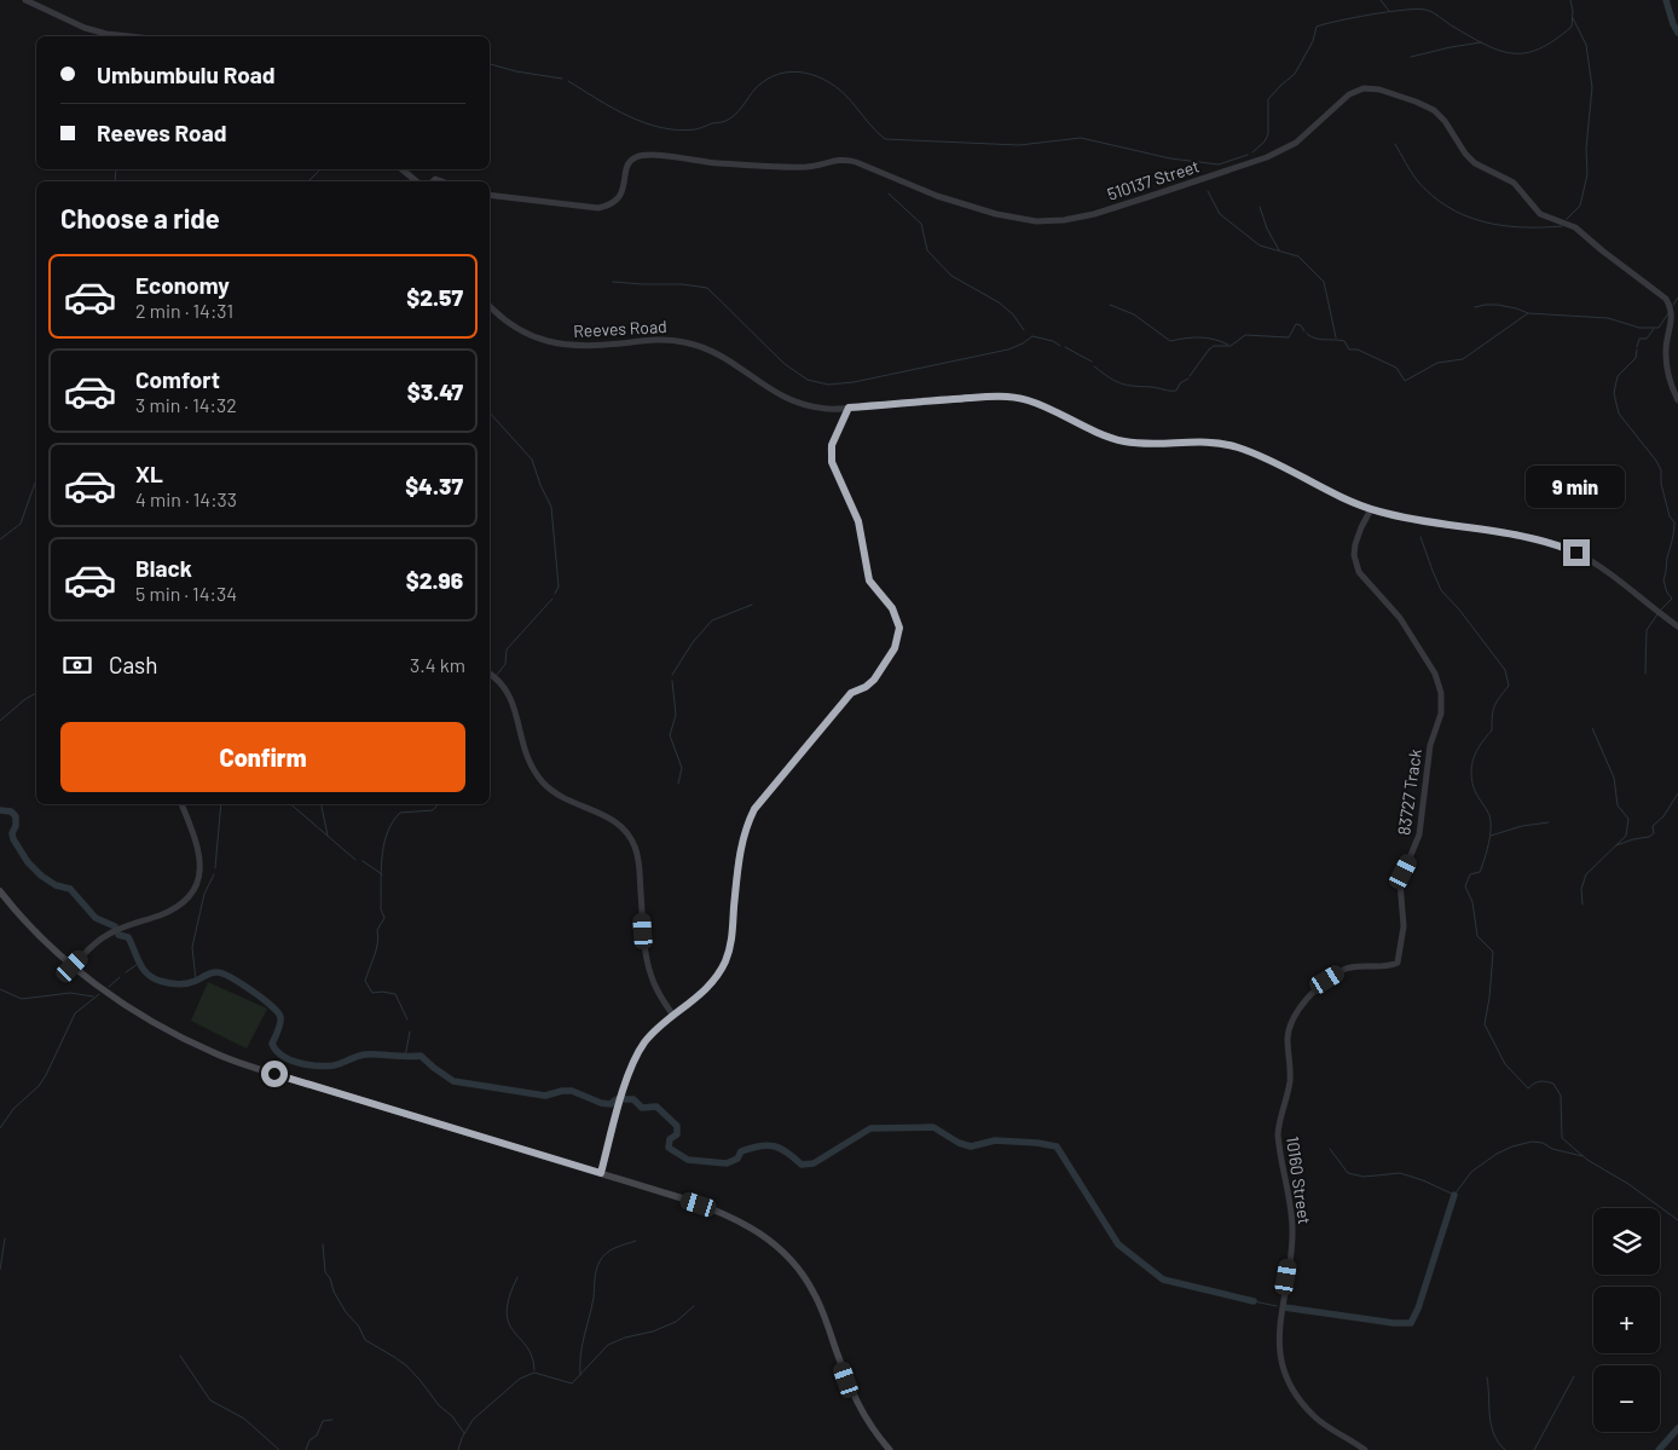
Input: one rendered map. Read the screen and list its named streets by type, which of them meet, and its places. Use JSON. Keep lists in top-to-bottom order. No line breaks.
{"streets":{"street":["510137 Street","Reeves Road","83727 Track","10160 Street"]},"crossings":[["Reeves Road","83727 Track"],["83727 Track","10160 Street"]],"page":{"banner":["Umbumbulu Road","Reeves Road"],"heading":"Choose a ride","list":[{"name":"Economy","note":"2 min · 14:31","value":"$2.57"},{"name":"Comfort","note":"3 min · 14:32","value":"$3.47"},{"name":"XL","note":"4 min · 14:33","value":"$4.37"},{"name":"Black","note":"5 min · 14:34","value":"$2.96"}],"bubble":"9 min","pay":["Cash","3.4 km"],"buttons":"Confirm","map_buttons":["+","−"]}}
